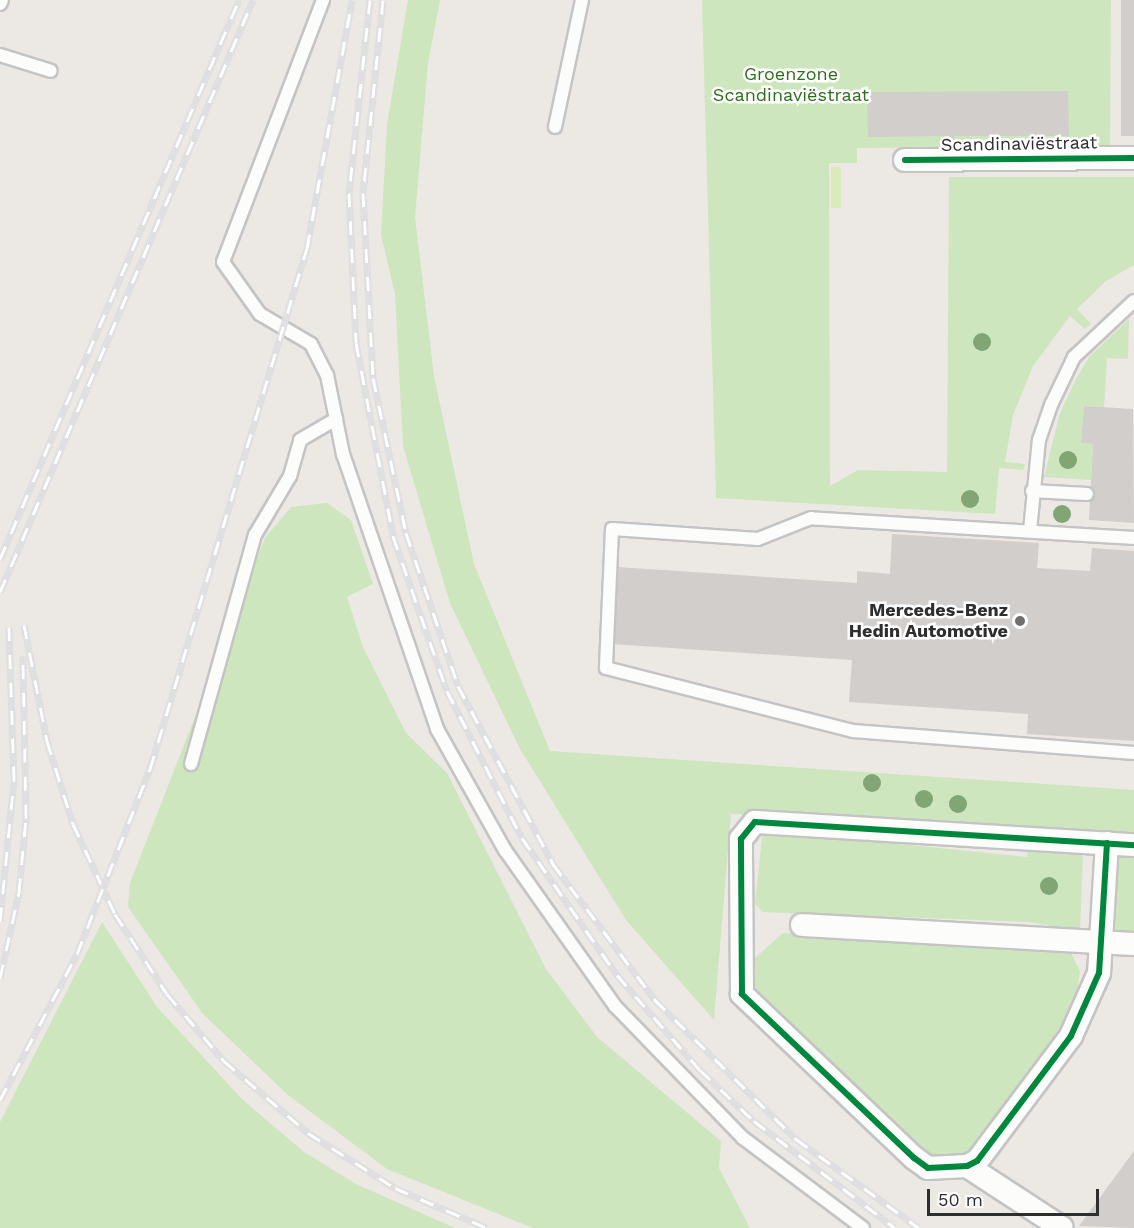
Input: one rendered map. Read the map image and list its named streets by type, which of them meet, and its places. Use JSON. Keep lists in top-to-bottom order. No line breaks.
{"streets":{"street":["Scandinaviëstraat"]},"parks":["Groenzone Scandinaviëstraat"],"places":["Mercedes-Benz Hedin Automotive"],"scale_bar":"50 m"}
